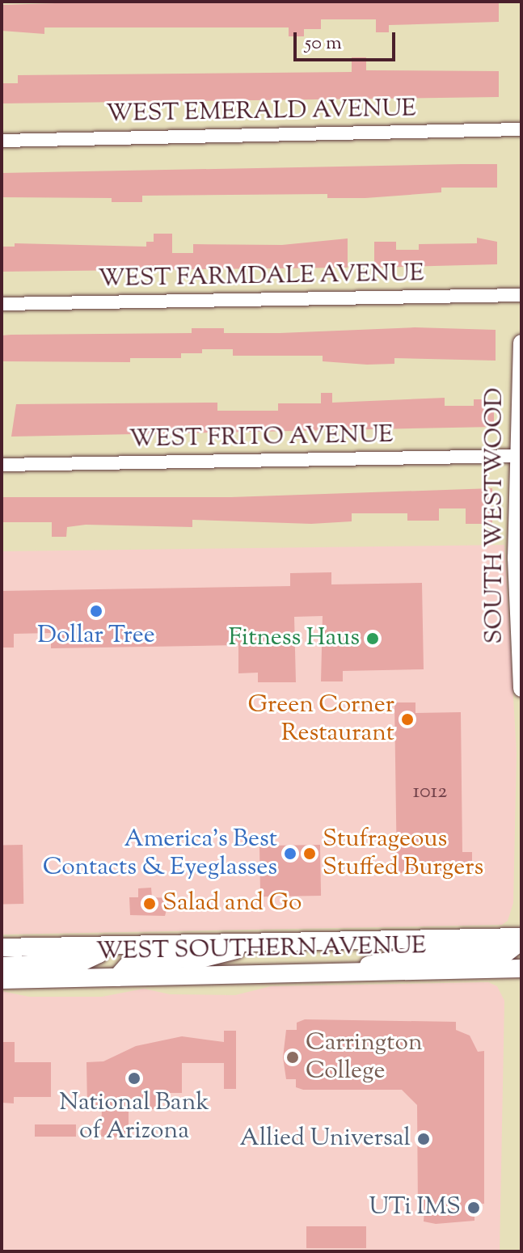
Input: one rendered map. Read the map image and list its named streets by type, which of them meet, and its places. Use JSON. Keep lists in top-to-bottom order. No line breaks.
{"streets":{"main road":["WEST SOUTHERN AVENUE"],"street":["WEST EMERALD AVENUE","WEST FARMDALE AVENUE","WEST FRITO AVENUE","SOUTH WESTWOOD"]},"crossings":[["WEST FRITO AVENUE","SOUTH WESTWOOD"]],"places":["Dollar Tree","Fitness Haus","Green Corner Restaurant","America's Best Contacts & Eyeglasses","Stufrageous Stuffed Burgers","Salad and Go","Carrington College","National Bank of Arizona","Allied Universal","UTi IMS"],"house_numbers":["1012"],"scale_bar":"50 m"}
